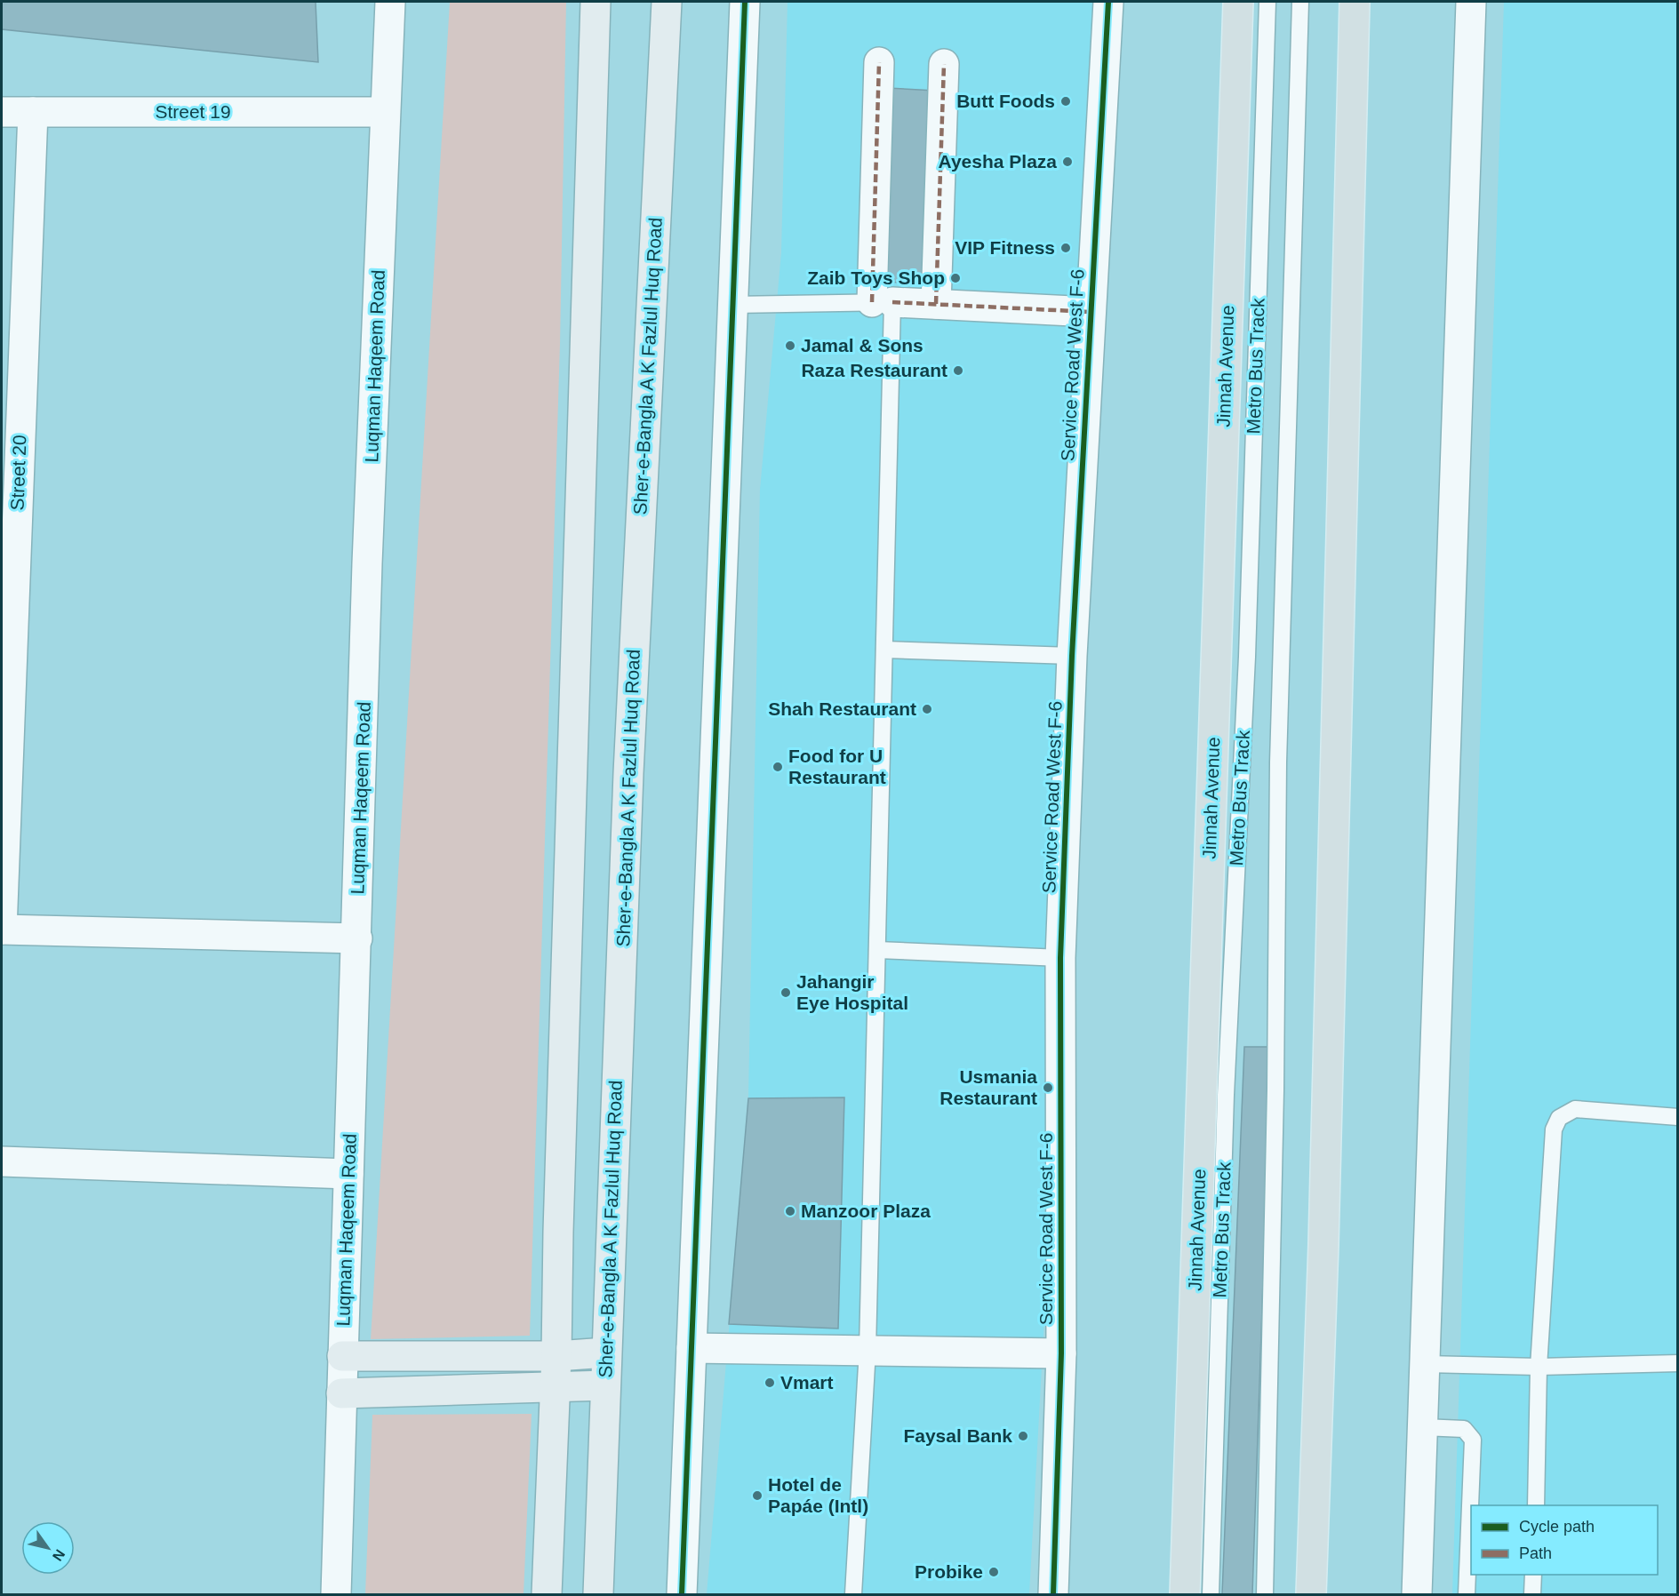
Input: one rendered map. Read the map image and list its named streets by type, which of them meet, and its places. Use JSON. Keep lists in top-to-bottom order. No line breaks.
{"streets":{"main road":["Sher-e-Bangla A K Fazlul Huq Road","Jinnah Avenue"],"street":["Street 19","Service Road West F-6","Luqman Haqeem Road","Street 20"],"lane":["Metro Bus Track"]},"crossings":[["Street 19","Luqman Haqeem Road"],["Street 19","Street 20"]],"places":["Butt Foods","Ayesha Plaza","VIP Fitness","Zaib Toys Shop","Jamal & Sons","Raza Restaurant","Shah Restaurant","Food for U Restaurant","Jahangir Eye Hospital","Usmania Restaurant","Manzoor Plaza","Vmart","Faysal Bank","Hotel de Papáe (Intl)","Probike"],"legend":["Cycle path","Path"],"north":"bottom right"}
